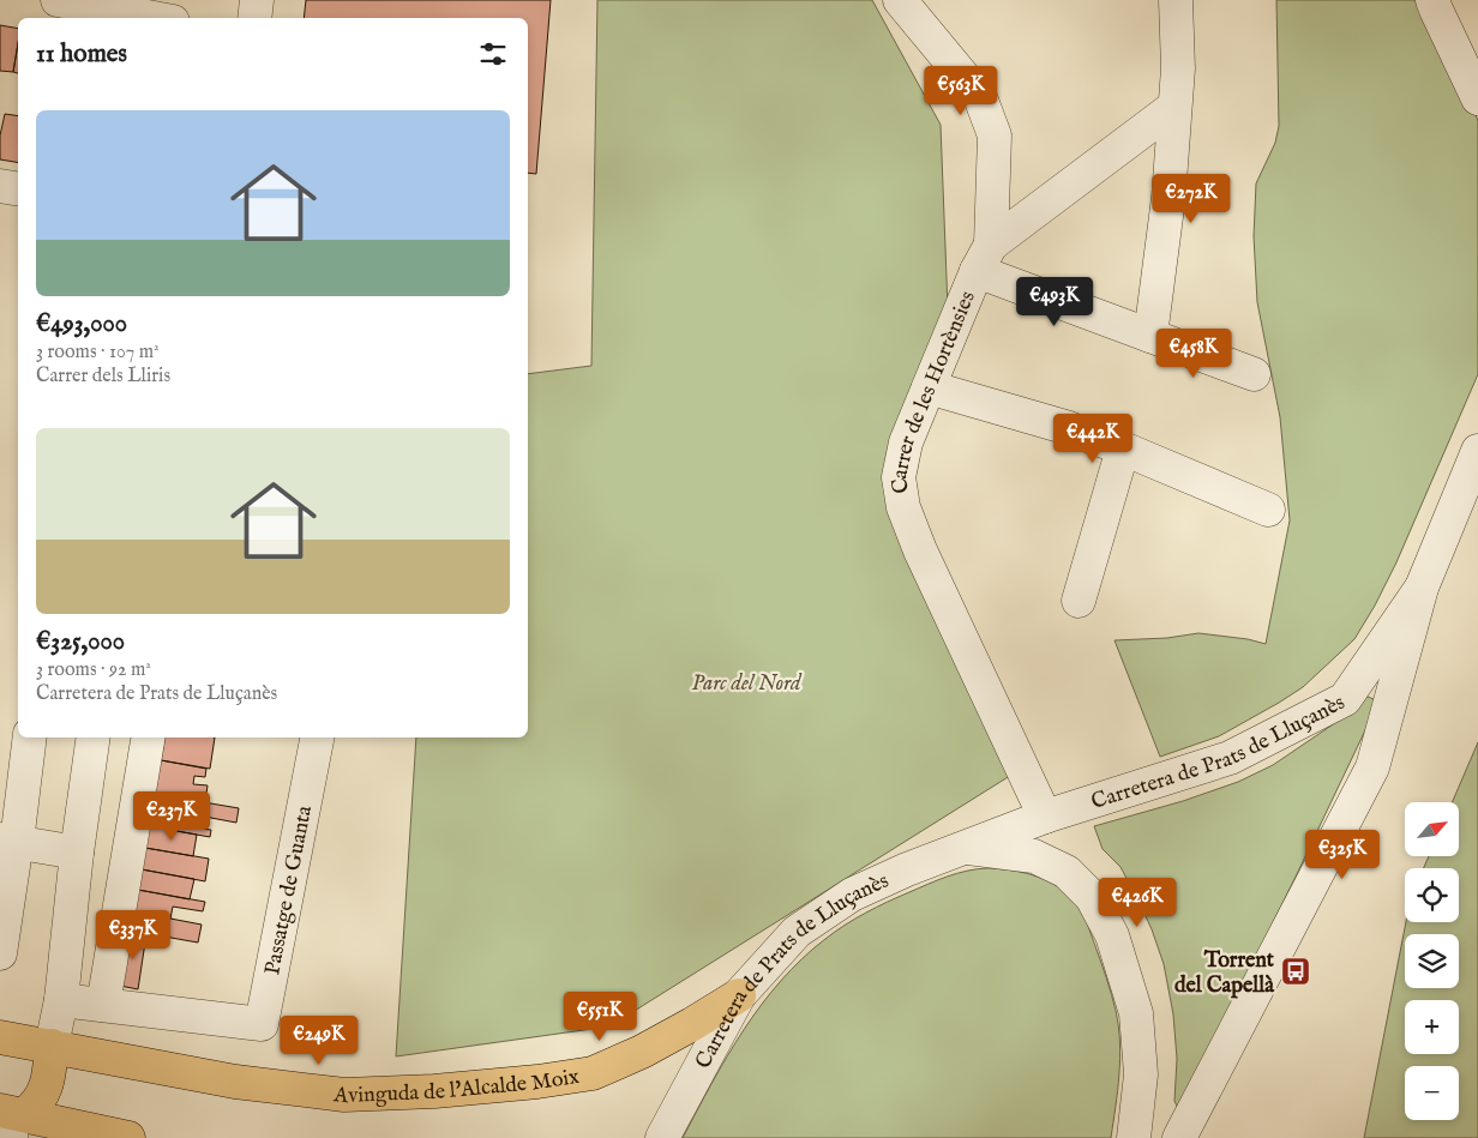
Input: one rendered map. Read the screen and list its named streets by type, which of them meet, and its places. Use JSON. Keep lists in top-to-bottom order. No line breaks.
{"streets":{"main road":["Avinguda de l'Alcalde Moix"],"street":["Carrer de les Hortènsies","Carretera de Prats de Lluçanès","Passatge de Guanta"]},"crossings":[["Carrer de les Hortènsies","Carretera de Prats de Lluçanès"],["Carretera de Prats de Lluçanès","Avinguda de l'Alcalde Moix"]],"parks":["Parc del Nord"],"places":{"bus stop":["Torrent del Capellà"]},"north":"top right","page":{"heading":"11 homes","price":["€563K","€272K","€493K","€458K","€442K","€237K","€325K","€426K","€337K","€551K","€249K"],"list":[{"name":"€493,000","note":"3 rooms · 107 m² · Carrer dels Lliris"},{"name":"€325,000","note":"3 rooms · 92 m² · Carretera de Prats de Lluçanès"}],"map_buttons":["+","−"]}}
